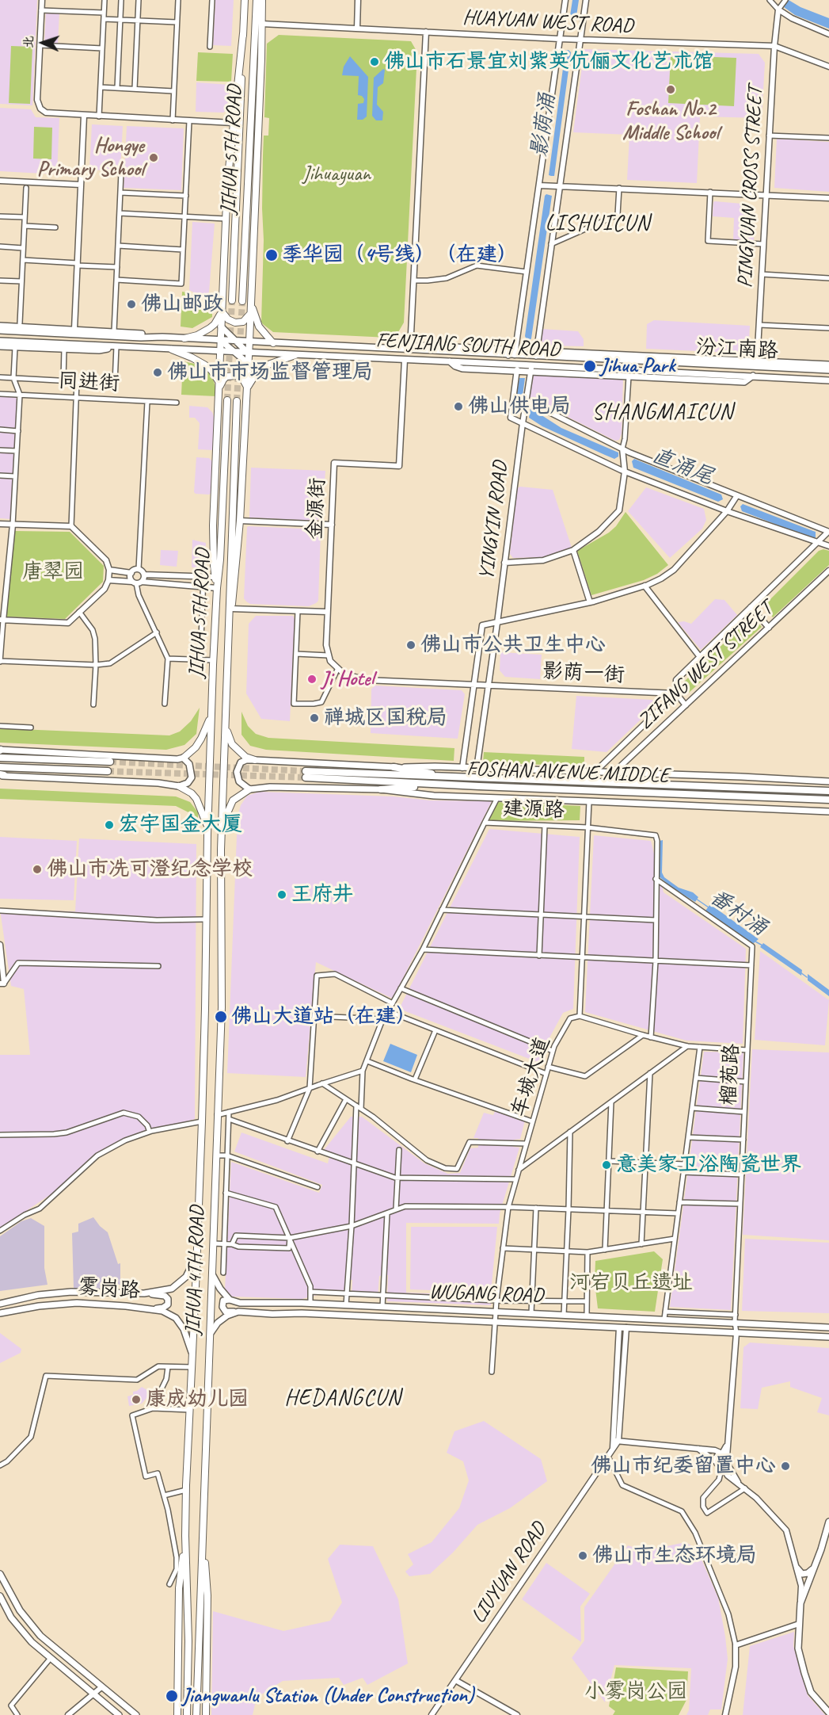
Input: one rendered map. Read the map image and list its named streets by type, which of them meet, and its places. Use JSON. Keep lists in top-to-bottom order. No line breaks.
{"streets":{"highway":["FOSHAN AVENUE MIDDLE"],"main road":["JIHUA 5TH ROAD","FENJIANG SOUTH ROAD","汾江南路","JIHUA 4TH ROAD","雾岗路","WUGANG ROAD"],"street":["HUAYUAN WEST ROAD","PINGYUAN CROSS STREET","同进街","金源街","YINGYIN ROAD","ZIFANG WEST STREET","影荫一街","建源路","榴苑路","车城大道","LIUYUAN ROAD"]},"crossings":[["HUAYUAN WEST ROAD","PINGYUAN CROSS STREET"],["JIHUA 5TH ROAD","JIHUA 4TH ROAD"],["PINGYUAN CROSS STREET","汾江南路"],["FENJIANG SOUTH ROAD","金源街"],["FENJIANG SOUTH ROAD","YINGYIN ROAD"],["YINGYIN ROAD","影荫一街"],["YINGYIN ROAD","FOSHAN AVENUE MIDDLE"],["ZIFANG WEST STREET","影荫一街"],["ZIFANG WEST STREET","FOSHAN AVENUE MIDDLE"],["建源路","榴苑路"],["榴苑路","WUGANG ROAD"],["车城大道","WUGANG ROAD"],["JIHUA 4TH ROAD","雾岗路"],["JIHUA 4TH ROAD","WUGANG ROAD"]],"districts":["LISHUICUN","SHANGMAICUN","HEDANGCUN"],"water":["影荫涌","直涌尾","番村涌"],"parks":["Jihuayuan","唐翠园","河宕贝丘遗址","小雾岗公园"],"places":["佛山市石景宜刘紫英伉俪文化艺术馆","Foshan No.2 Middle School","Hongye Primary School","季华园（4号线）（在建）","佛山邮政","Jihua Park","佛山市市场监督管理局","佛山供电局","佛山市公共卫生中心","Ji Hotel","禅城区国税局","宏宇国金大厦","佛山市冼可澄纪念学校","王府井","佛山大道站（在建）","意美家卫浴陶瓷世界","康成幼儿园","佛山市纪委留置中心","佛山市生态环境局","Jiangwanlu Station (Under Construction)"],"north":"left"}
